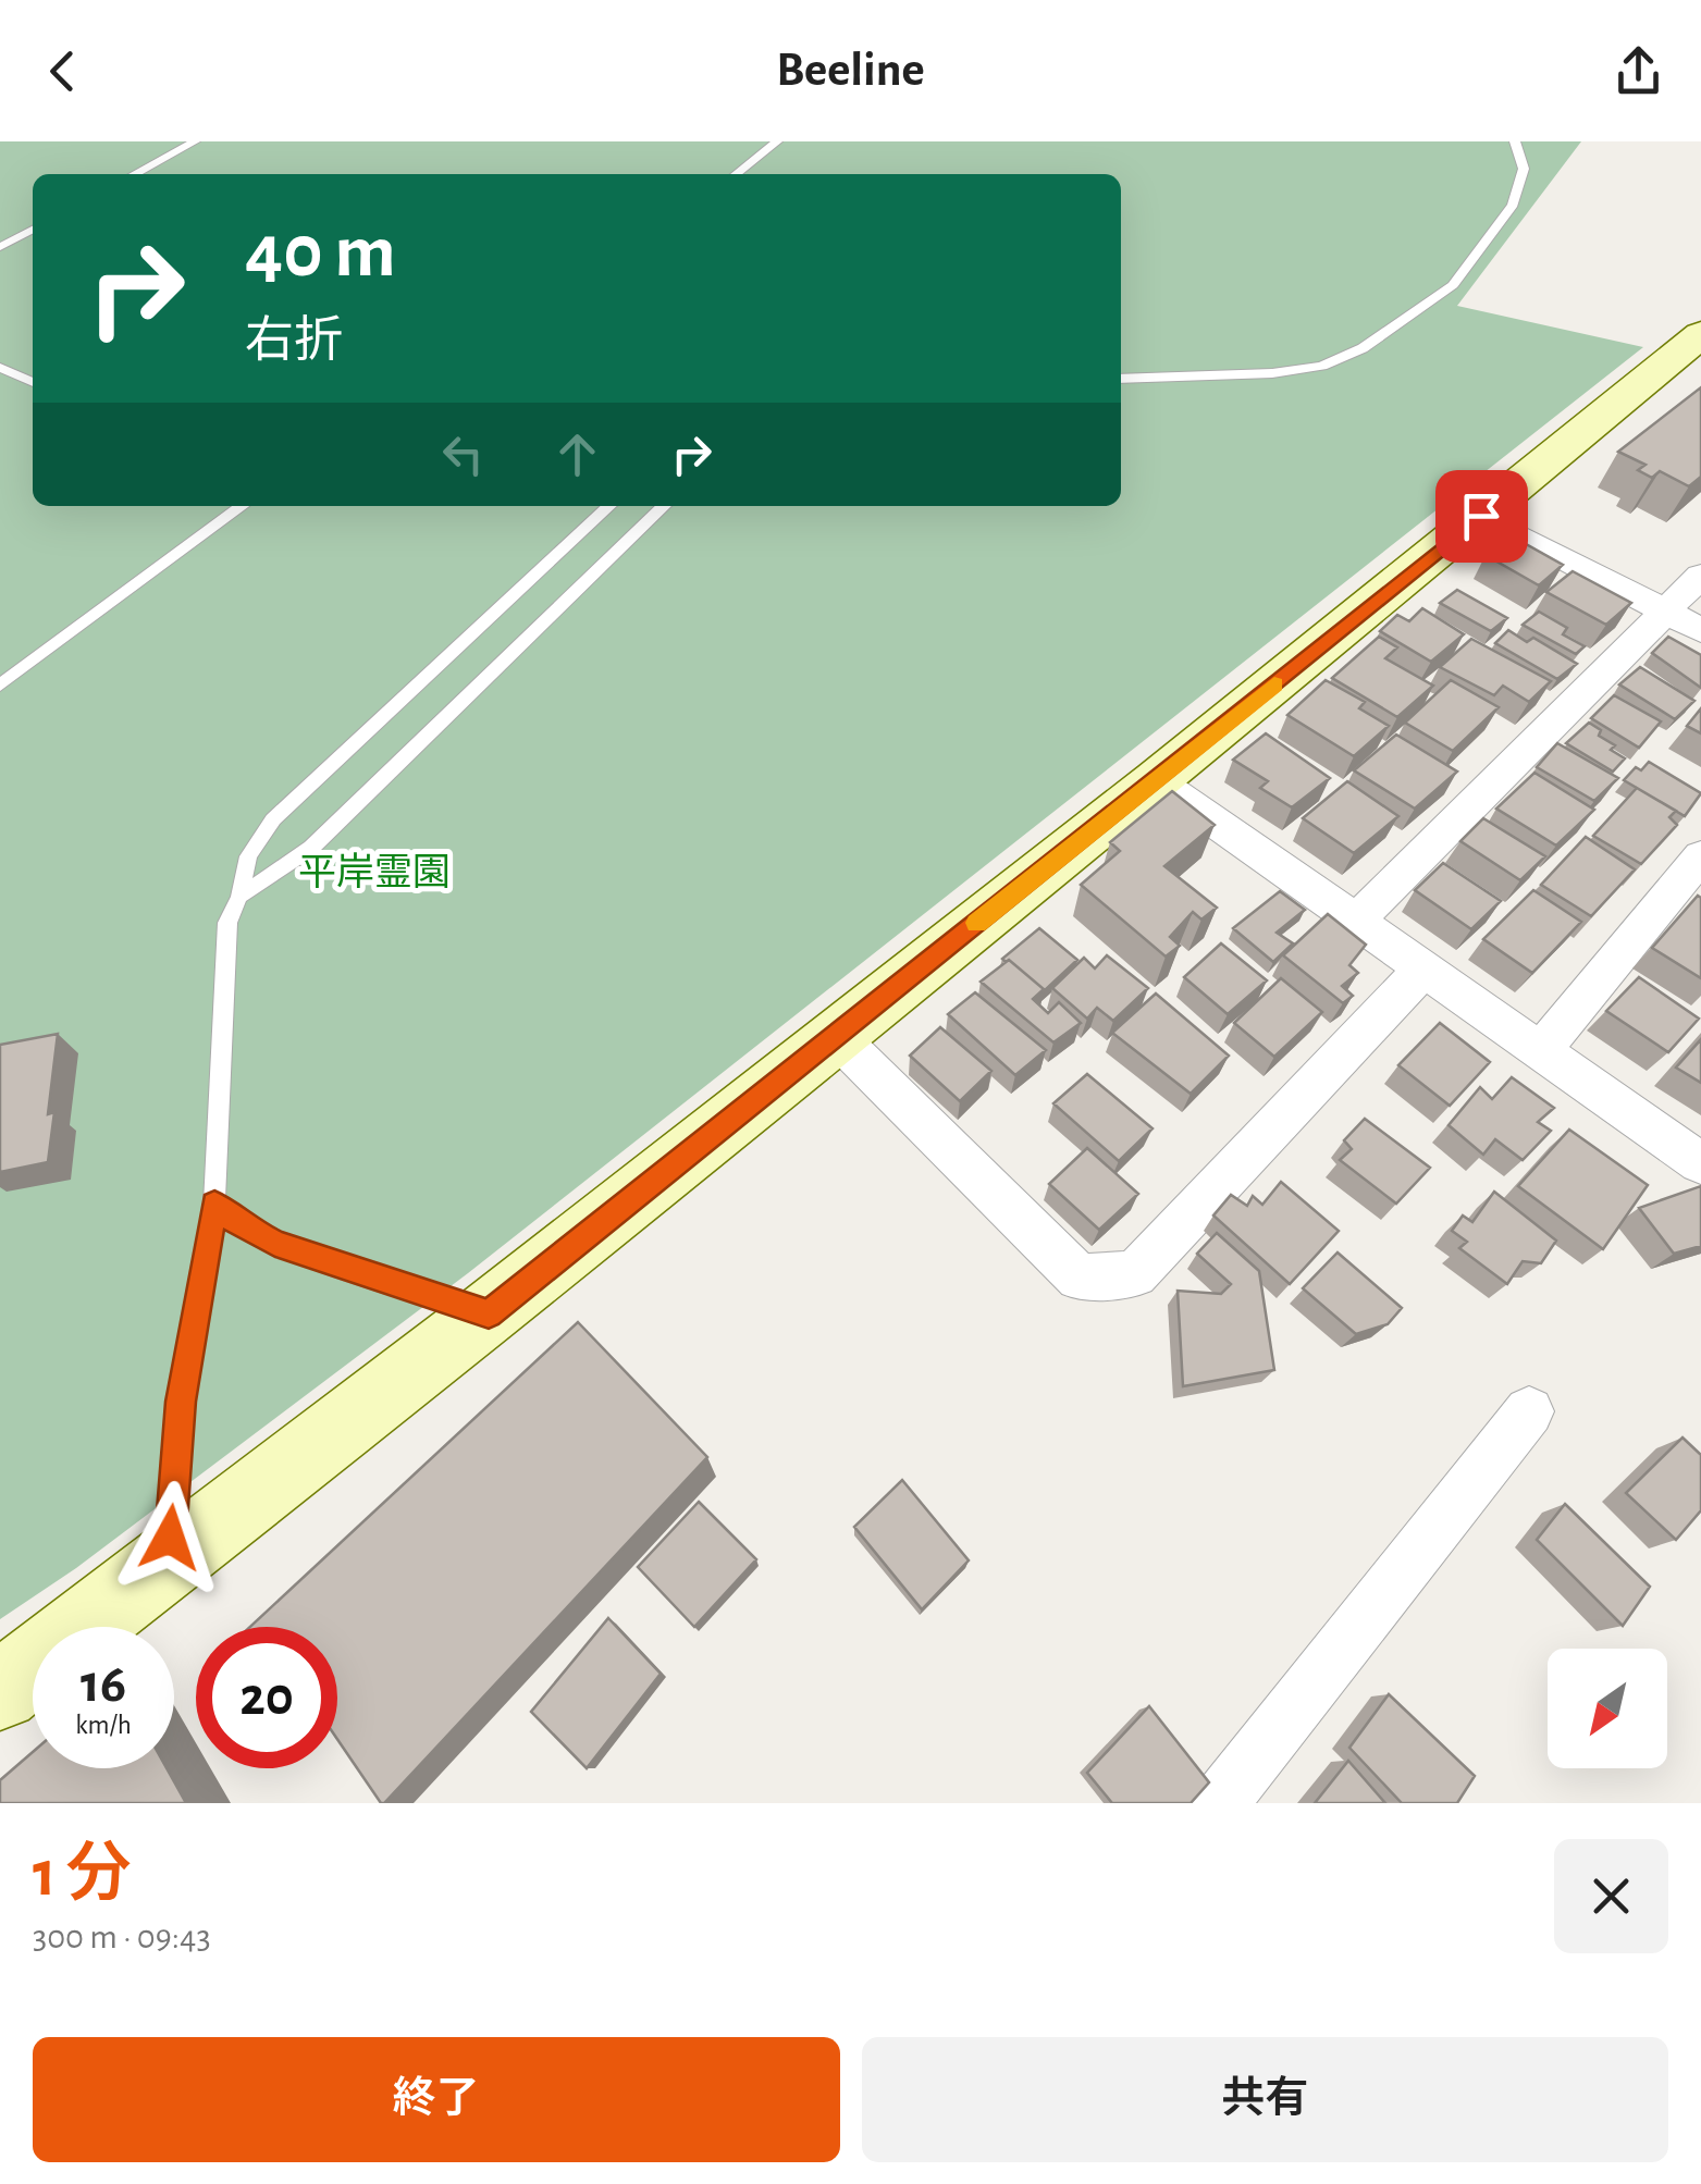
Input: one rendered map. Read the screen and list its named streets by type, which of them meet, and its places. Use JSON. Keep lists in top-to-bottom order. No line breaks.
{"parks":["平岸霊園"],"north":"bottom left","page":{"header":"Beeline","turn":["40 m","右折"],"speed":"16 km/h","limit":"20","heading":["1 分","300 m · 09:43"],"buttons":["終了","共有"]}}
